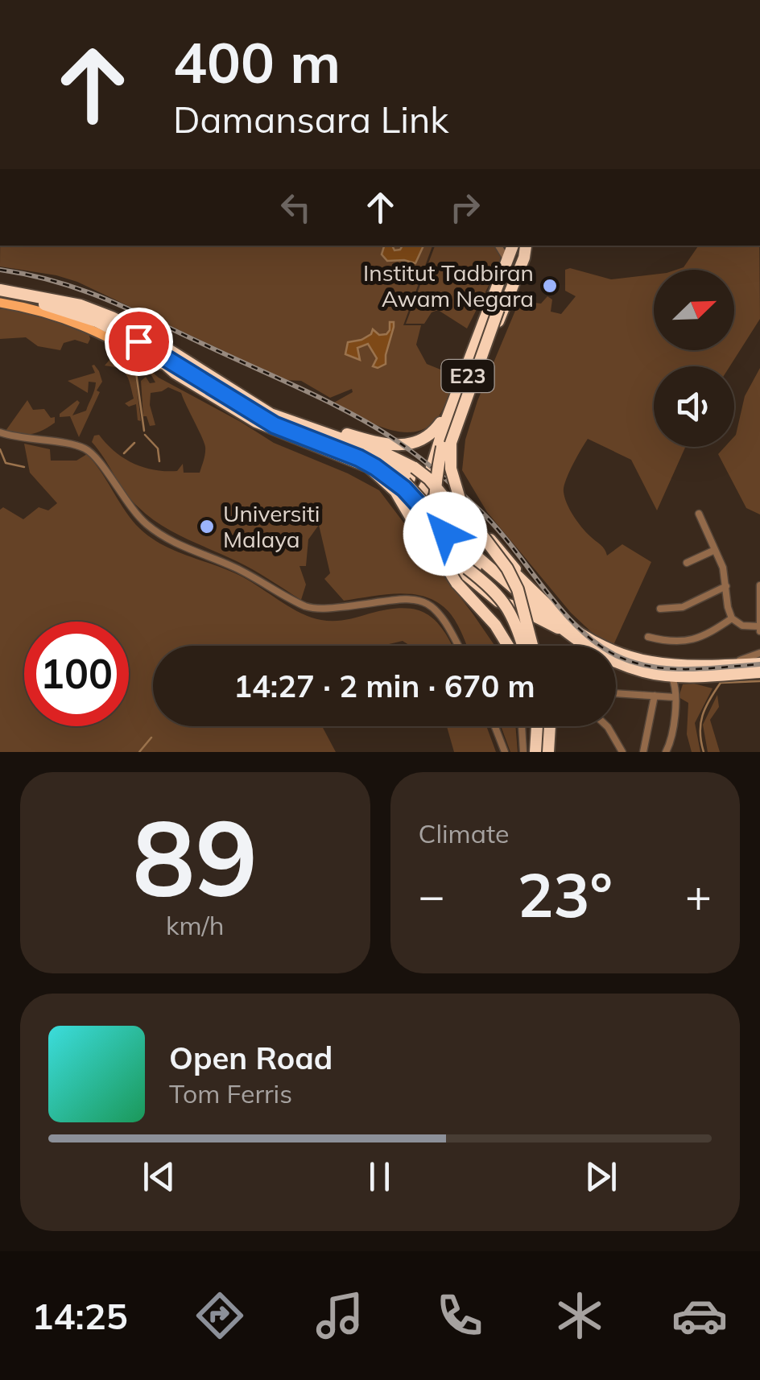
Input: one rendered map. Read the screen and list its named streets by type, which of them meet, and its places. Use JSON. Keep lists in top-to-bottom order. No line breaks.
{"streets":{"highway":["E23"]},"places":["Institut Tadbiran Awam Negara","Universiti Malaya"],"north":"top right","page":{"turn":["400 m","Damansara Link"],"limit":"100","trip":"14:27 · 2 min · 670 m","tile":[["89","km/h"],"Climate"],"heat":["−","23°","+"],"song":["Open Road","Tom Ferris"],"tabs":"14:25"}}
